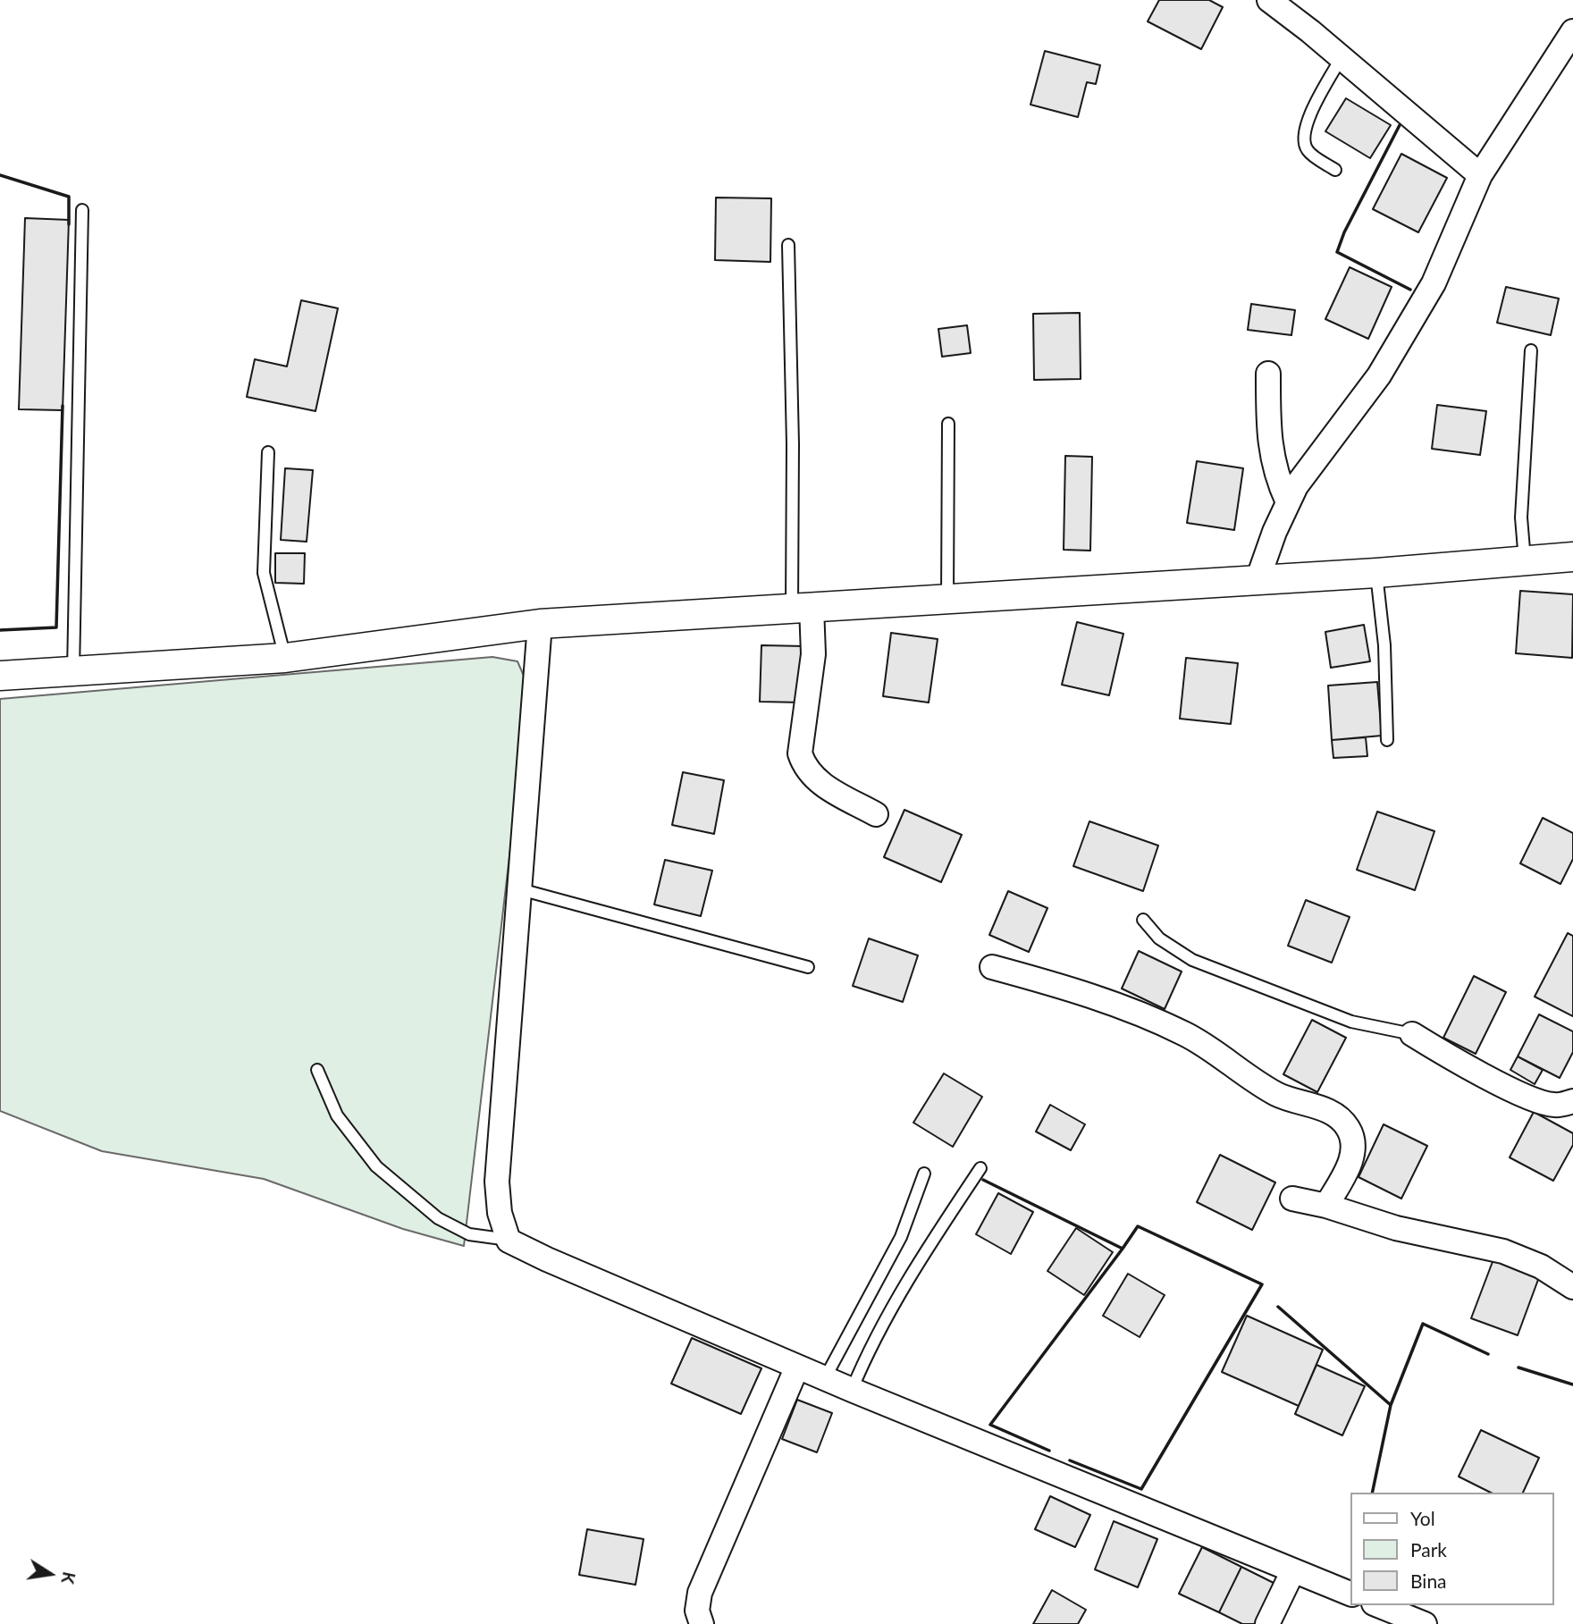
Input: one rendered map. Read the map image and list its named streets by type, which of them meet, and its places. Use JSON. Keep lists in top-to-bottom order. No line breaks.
{"legend":["Yol","Park","Bina"],"north":"right"}
